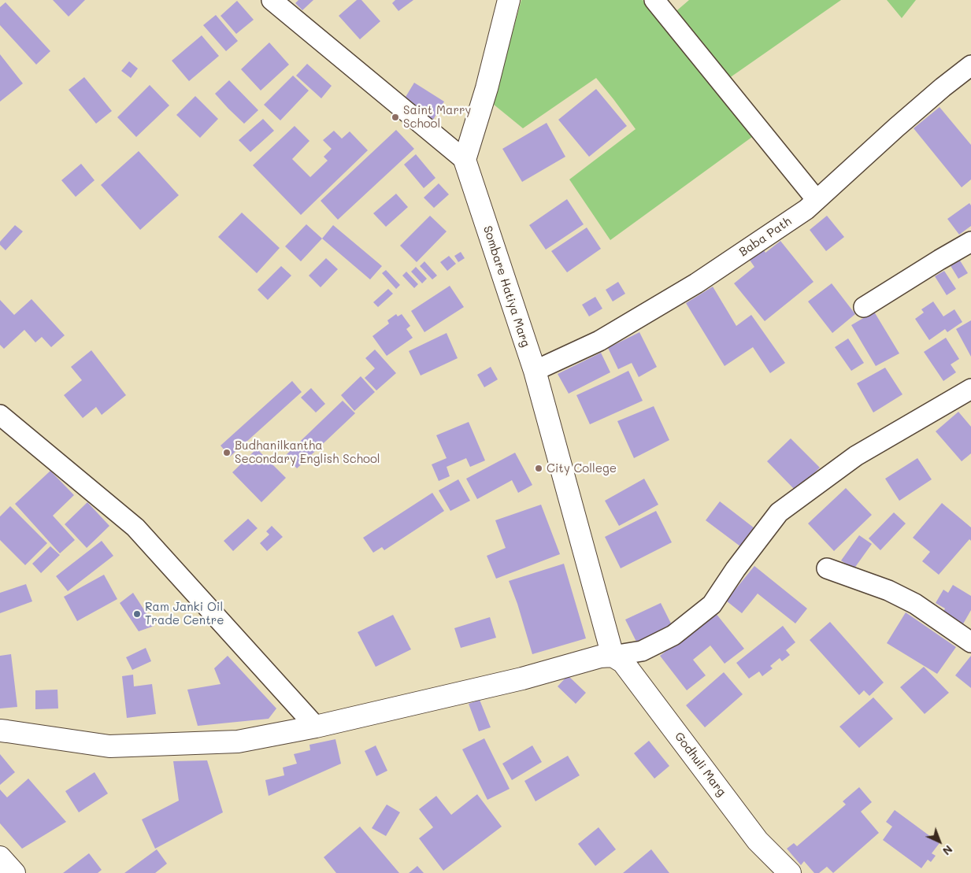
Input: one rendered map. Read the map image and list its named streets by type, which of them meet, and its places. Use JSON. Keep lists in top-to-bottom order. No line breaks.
{"streets":{"main road":["Sombare Hatiya Marg","Godhuli Marg"],"street":["Baba Path"]},"crossings":[["Baba Path","Sombare Hatiya Marg"],["Sombare Hatiya Marg","Godhuli Marg"]],"places":["Saint Marry School","Budhanilkantha Secondary English School","City College","Ram Janki Oil Trade Centre"],"north":"bottom right"}
